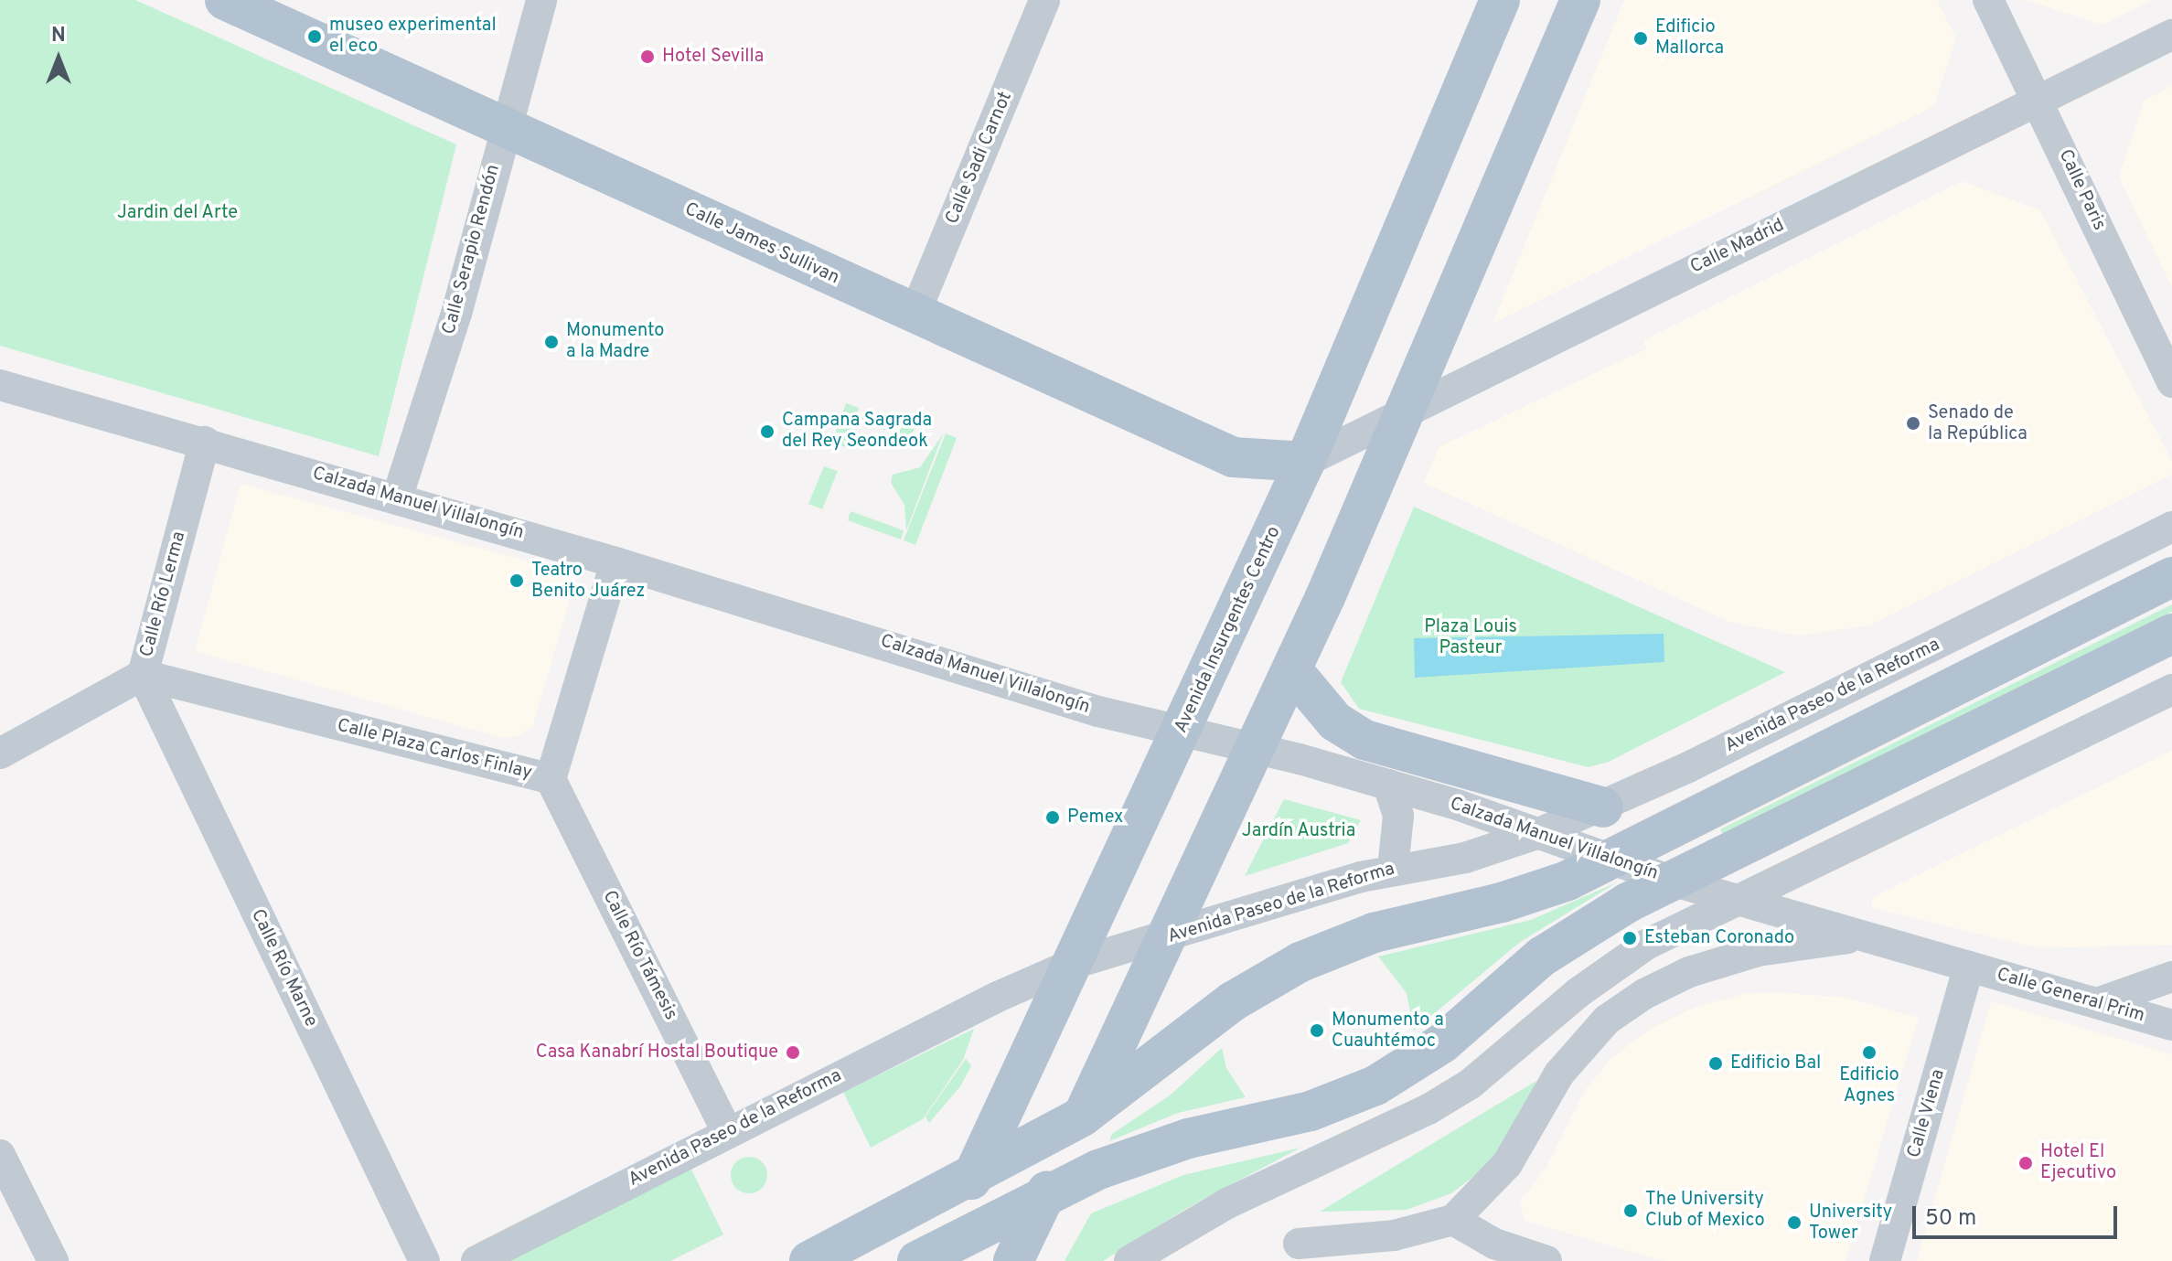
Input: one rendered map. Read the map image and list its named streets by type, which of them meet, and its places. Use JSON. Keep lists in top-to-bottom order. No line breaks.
{"streets":{"main road":["Calle James Sullivan","Avenida Insurgentes Centro"],"street":["Calle Sadi Carnot","Calle Paris","Calle Madrid","Calle Serapio Rendón","Calzada Manuel Villalongín","Calle Río Lerma","Avenida Paseo de la Reforma","Calle Plaza Carlos Finlay","Calle Río Támesis","Calle Río Marne","Calle General Prim","Calle Viena"]},"crossings":[["Calle Sadi Carnot","Calle James Sullivan"],["Calle Paris","Calle Madrid"],["Calle James Sullivan","Calle Madrid"],["Calle James Sullivan","Calle Serapio Rendón"],["Calle James Sullivan","Avenida Insurgentes Centro"],["Calle Madrid","Avenida Insurgentes Centro"],["Calle Serapio Rendón","Calzada Manuel Villalongín"],["Calzada Manuel Villalongín","Calle Río Lerma"],["Calzada Manuel Villalongín","Avenida Insurgentes Centro"],["Calzada Manuel Villalongín","Avenida Paseo de la Reforma"],["Calzada Manuel Villalongín","Calle Plaza Carlos Finlay"],["Calzada Manuel Villalongín","Calle General Prim"],["Calzada Manuel Villalongín","Calle Viena"],["Calle Río Lerma","Calle Plaza Carlos Finlay"],["Calle Río Lerma","Calle Río Marne"],["Avenida Insurgentes Centro","Avenida Paseo de la Reforma"],["Avenida Paseo de la Reforma","Calle Río Támesis"],["Calle Plaza Carlos Finlay","Calle Río Támesis"],["Calle Plaza Carlos Finlay","Calle Río Marne"],["Calle General Prim","Calle Viena"]],"parks":["Jardin del Arte","Plaza Louis Pasteur","Jardín Austria"],"places":["museo experimental el eco","Edificio Mallorca","Hotel Sevilla","Monumento a la Madre","Senado de la República","Campana Sagrada del Rey Seondeok","Teatro Benito Juárez","Pemex","Esteban Coronado","Monumento a Cuauhtémoc","Casa Kanabrí Hostal Boutique","Edificio Agnes","Edificio Bal","Hotel El Ejecutivo","The University Club of Mexico","University Tower"],"scale_bar":"50 m","north":"top"}
